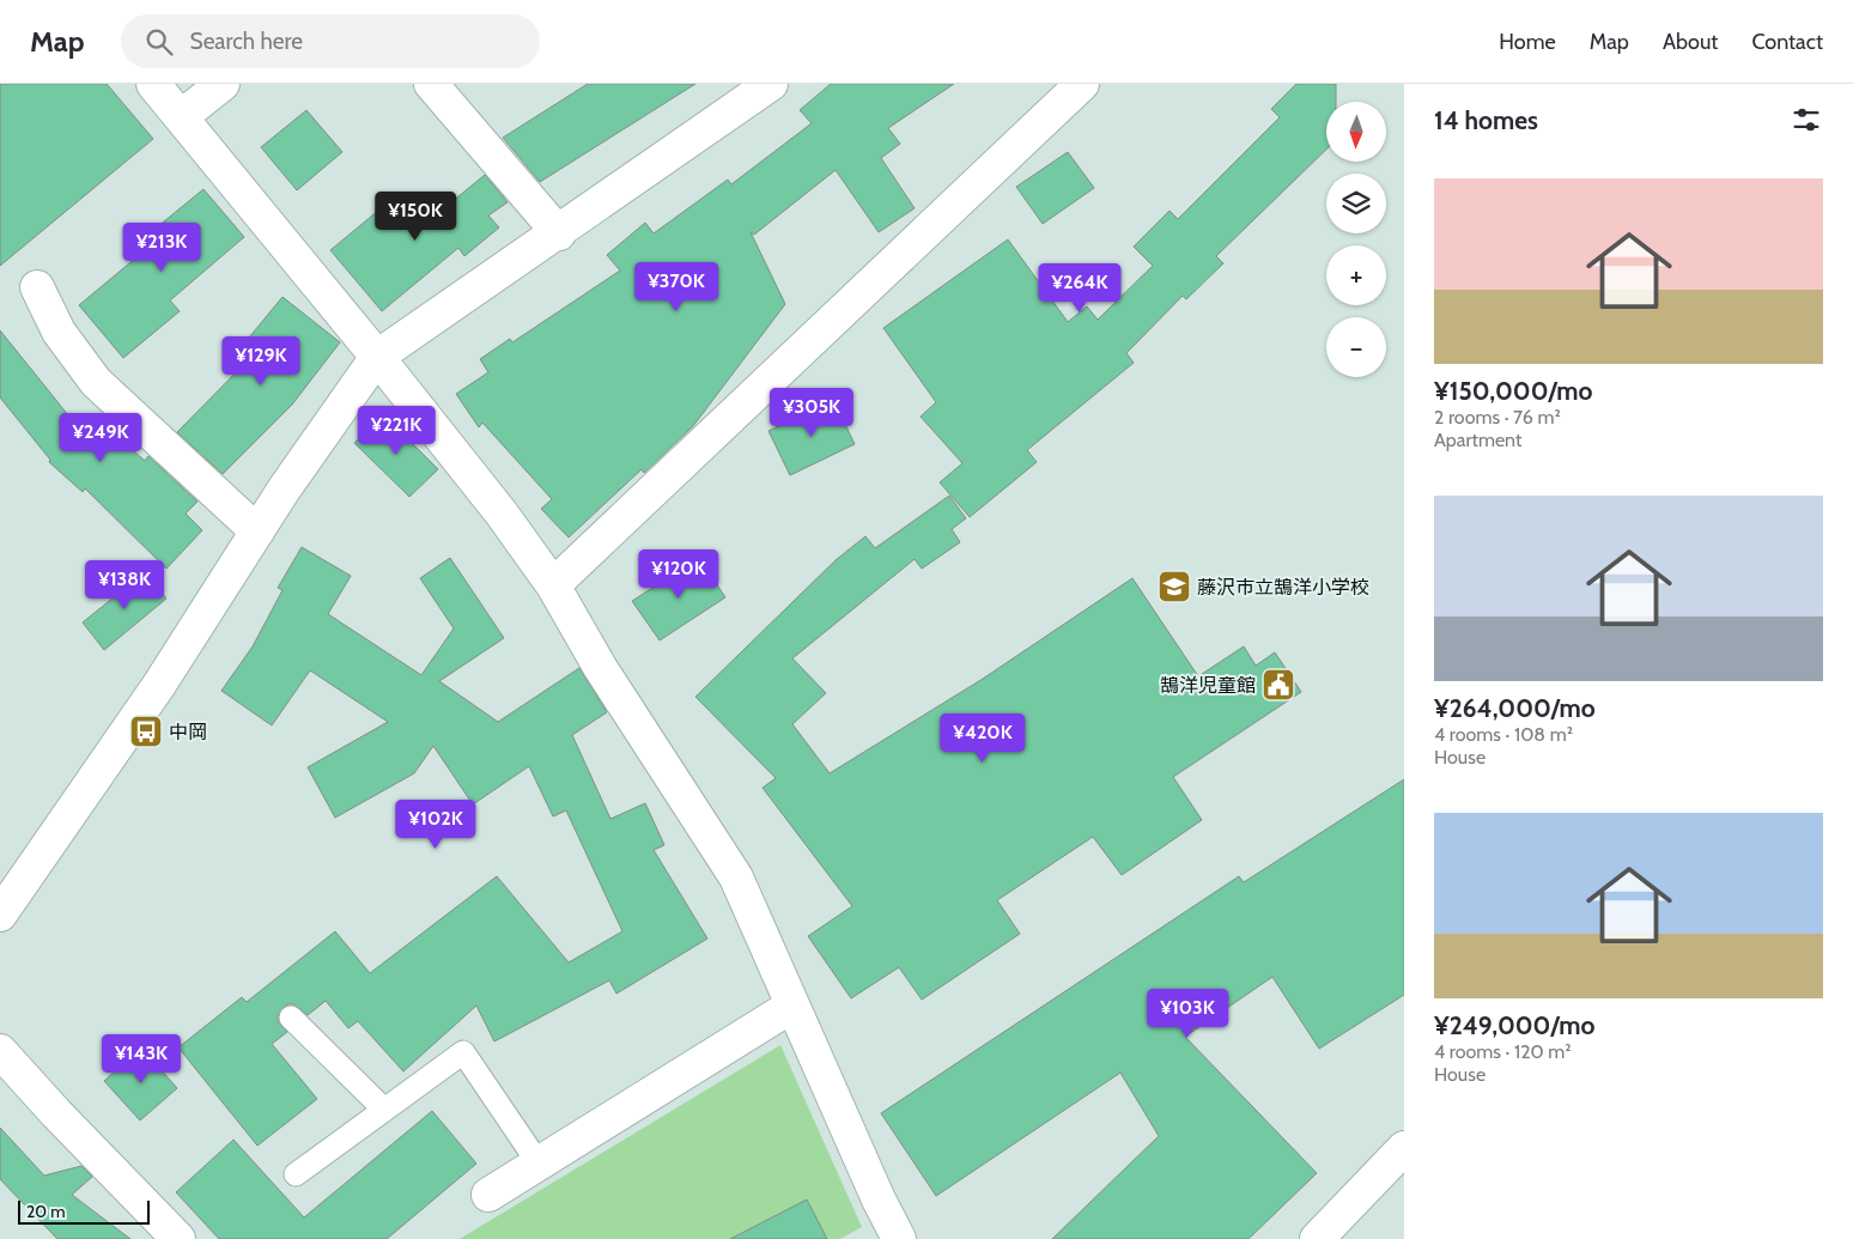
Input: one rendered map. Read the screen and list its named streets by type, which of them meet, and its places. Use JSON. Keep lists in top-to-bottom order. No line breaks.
{"places":{"school or university":["藤沢市立鵠洋小学校"],"public building":["鵠洋児童館"],"bus stop":["中岡"]},"scale_bar":"20 m","north":"bottom","page":{"header":"Map","search":"Search here","nav":["Home","Map","About","Contact"],"heading":"14 homes","map_buttons":["+","−"],"list":[{"name":"¥150,000/mo","note":"2 rooms · 76 m² · Apartment"},{"name":"¥264,000/mo","note":"4 rooms · 108 m² · House"},{"name":"¥249,000/mo","note":"4 rooms · 120 m² · House"}],"price":["¥150K","¥213K","¥370K","¥264K","¥129K","¥305K","¥221K","¥249K","¥120K","¥138K","¥420K","¥102K","¥103K","¥143K"],"scale":"20 m"}}
